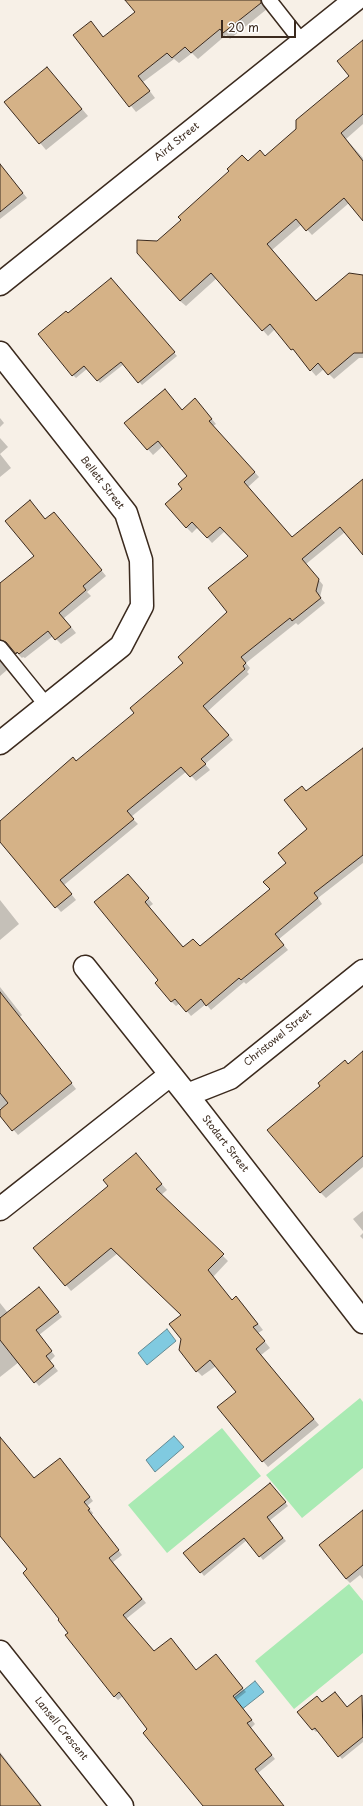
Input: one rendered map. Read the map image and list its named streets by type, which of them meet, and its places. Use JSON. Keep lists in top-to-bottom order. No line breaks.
{"streets":{"street":["Aird Street","Bellett Street","Christowel Street","Stodart Street","Lansell Crescent"]},"crossings":[["Christowel Street","Stodart Street"]],"scale_bar":"20 m"}
